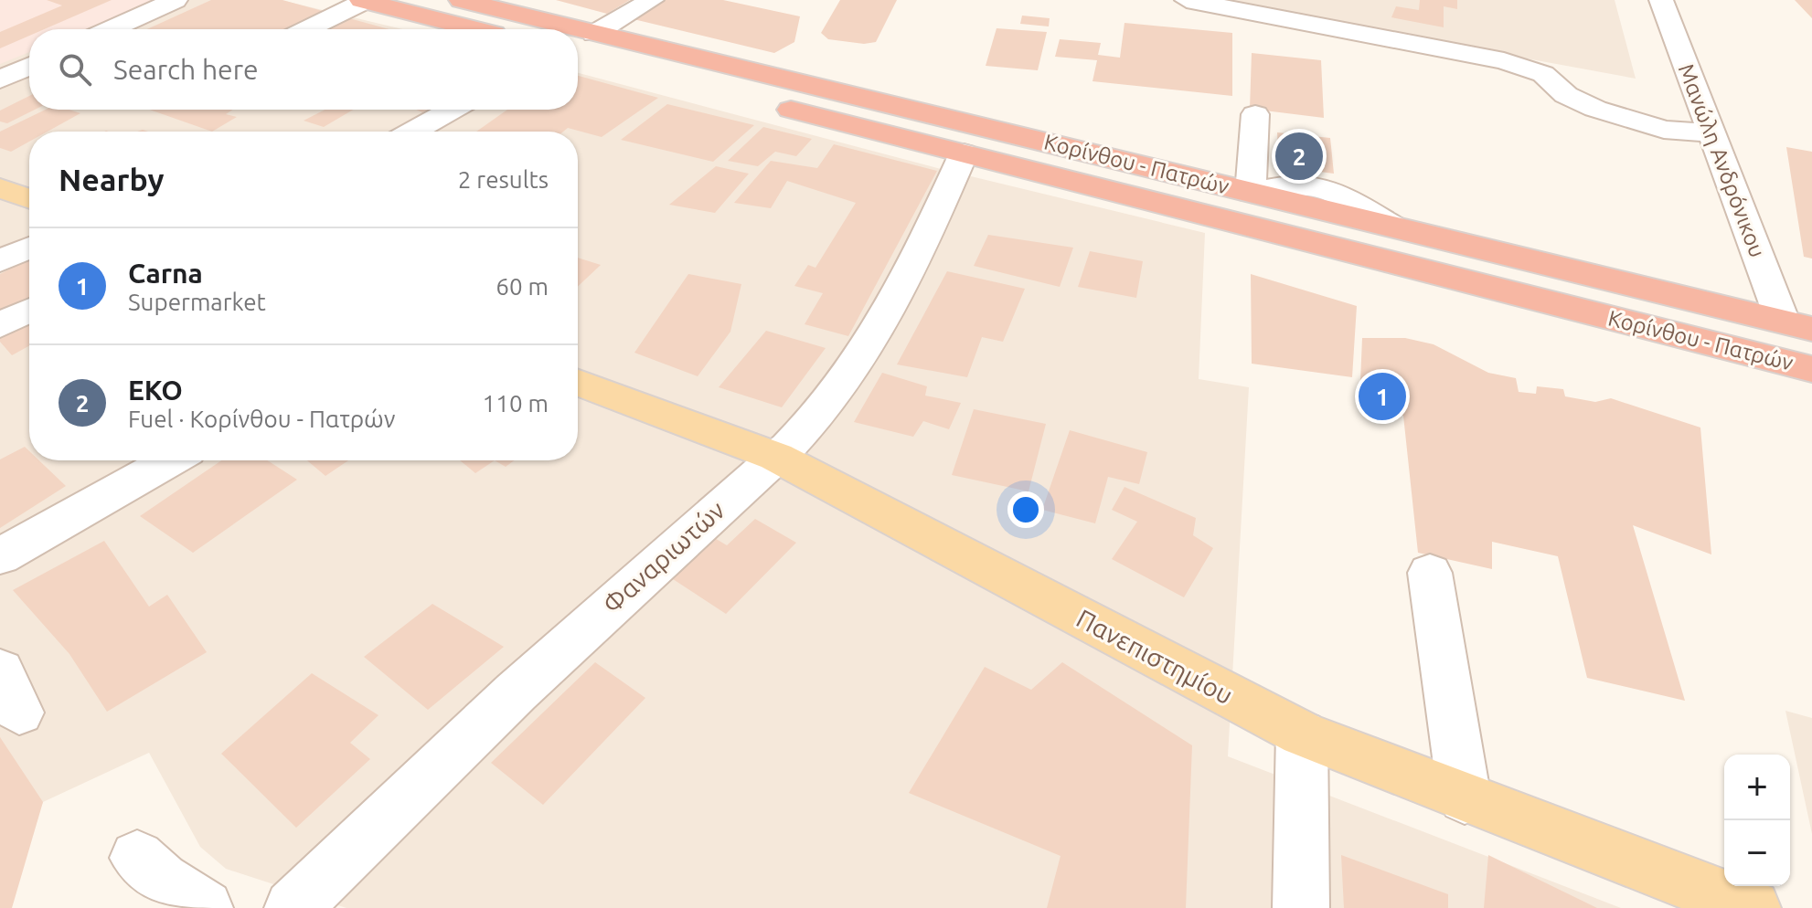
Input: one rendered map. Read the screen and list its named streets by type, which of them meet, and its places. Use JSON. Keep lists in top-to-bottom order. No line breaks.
{"streets":{"highway":["Κορίνθου - Πατρών"],"main road":["Πανεπιστημίου"],"street":["Μανώλη Ανδρόνικου","Φαναριωτών"]},"crossings":[["Μανώλη Ανδρόνικου","Κορίνθου - Πατρών"],["Κορίνθου - Πατρών","Φαναριωτών"],["Φαναριωτών","Πανεπιστημίου"]],"page":{"search":"Search here","pins":["2","1"],"heading":["Nearby","2 results"],"list":[{"mark":"1","name":"Carna","note":"Supermarket","value":"60 m"},{"mark":"2","name":"EKO","note":"Fuel · Κορίνθου - Πατρών","value":"110 m"}],"map_buttons":["+","−"]}}
